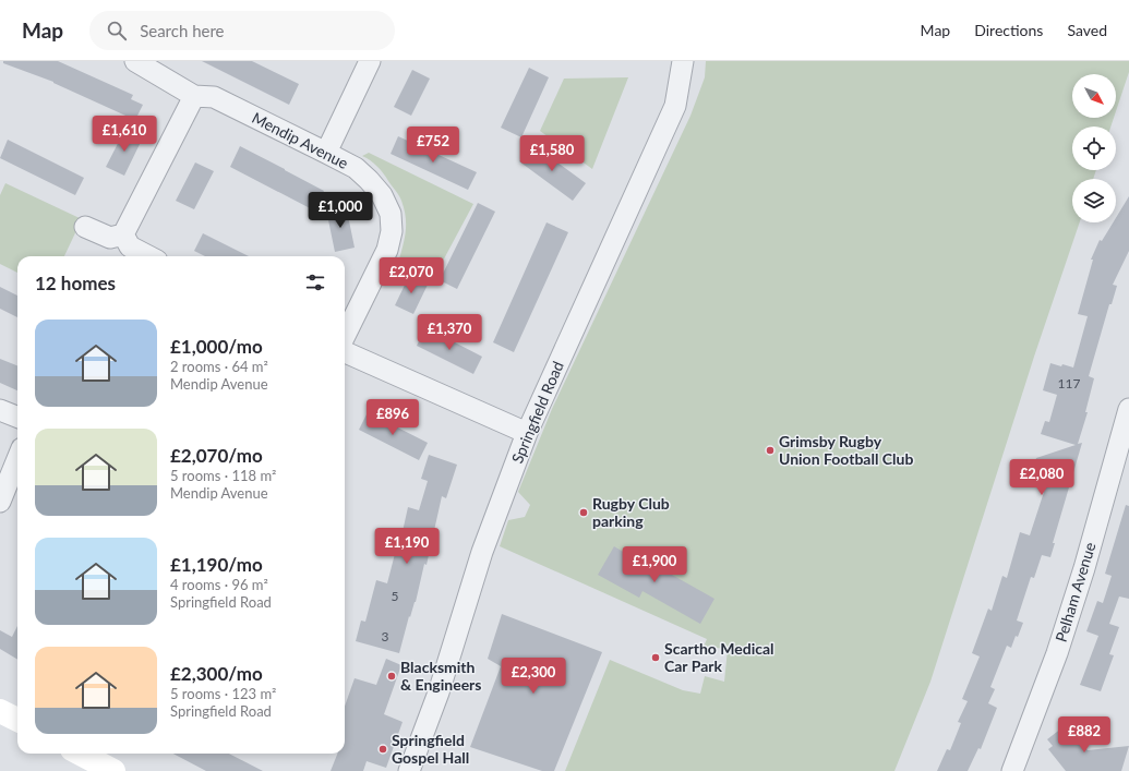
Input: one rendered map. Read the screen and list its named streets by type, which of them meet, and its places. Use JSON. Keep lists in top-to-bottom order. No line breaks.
{"streets":{"street":["Mendip Avenue","Springfield Road","Pelham Avenue"]},"places":["Grimsby Rugby Union Football Club","Rugby Club parking","Scartho Medical Car Park","Blacksmith & Engineers","Springfield Gospel Hall"],"house_numbers":["117","5","3"],"north":"bottom right","page":{"header":"Map","search":"Search here","nav":["Map","Directions","Saved"],"price":["£1,610","£752","£1,580","£1,000","£2,070","£1,370","£896","£2,080","£1,190","£1,900","£2,300","£882"],"heading":"12 homes","list":[{"name":"£1,000/mo","note":"2 rooms · 64 m² · Mendip Avenue"},{"name":"£2,070/mo","note":"5 rooms · 118 m² · Mendip Avenue"},{"name":"£1,190/mo","note":"4 rooms · 96 m² · Springfield Road"},{"name":"£2,300/mo","note":"5 rooms · 123 m² · Springfield Road"}]}}
